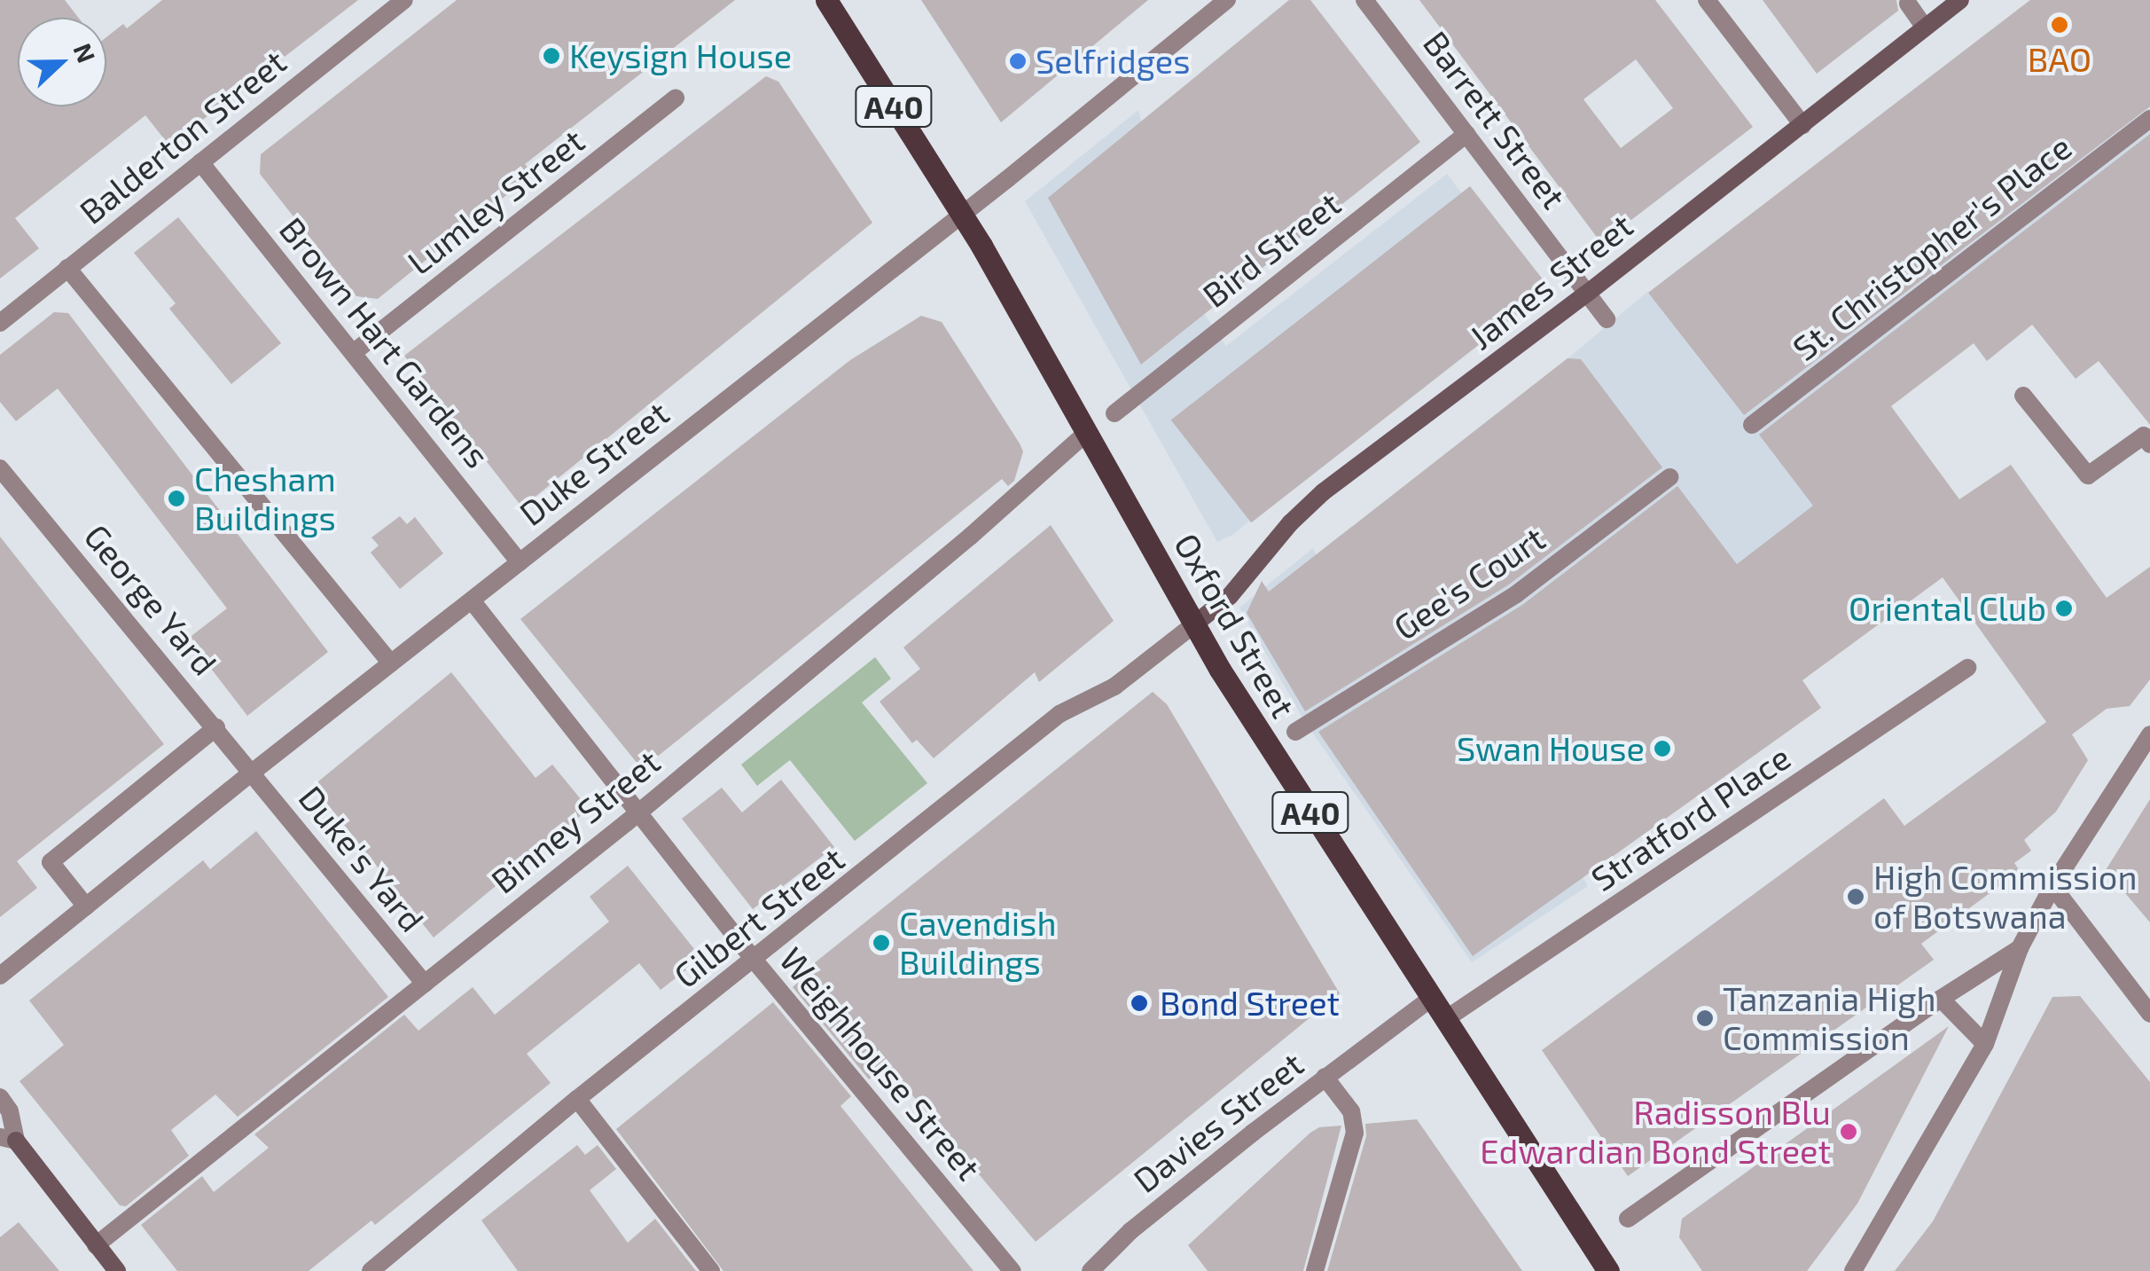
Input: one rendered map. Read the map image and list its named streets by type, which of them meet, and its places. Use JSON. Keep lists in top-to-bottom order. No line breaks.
{"streets":{"main road":["A40","James Street","Oxford Street"],"street":["Barrett Street","Balderton Street","Lumley Street","St. Christopher's Place","Bird Street","Brown Hart Gardens","Duke Street","Gee's Court","George Yard","Stratford Place","Binney Street","Duke's Yard","Gilbert Street","Weighhouse Street","Davies Street"]},"crossings":[["Barrett Street","Bird Street"],["Barrett Street","James Street"],["Balderton Street","Brown Hart Gardens"],["Lumley Street","Brown Hart Gardens"],["James Street","Oxford Street"],["James Street","Gilbert Street"],["Brown Hart Gardens","Duke Street"],["Duke Street","George Yard"],["Duke Street","Oxford Street"],["Duke Street","Duke's Yard"],["Duke Street","Weighhouse Street"],["George Yard","Duke's Yard"],["Oxford Street","Stratford Place"],["Oxford Street","Binney Street"],["Oxford Street","Gilbert Street"],["Oxford Street","Davies Street"],["Binney Street","Duke's Yard"],["Binney Street","Weighhouse Street"],["Gilbert Street","Weighhouse Street"]],"places":["BAO","Keysign House","Selfridges","Chesham Buildings","Oriental Club","Swan House","High Commission of Botswana","Cavendish Buildings","Bond Street","Tanzania High Commission","Radisson Blu Edwardian Bond Street"],"north":"right"}
